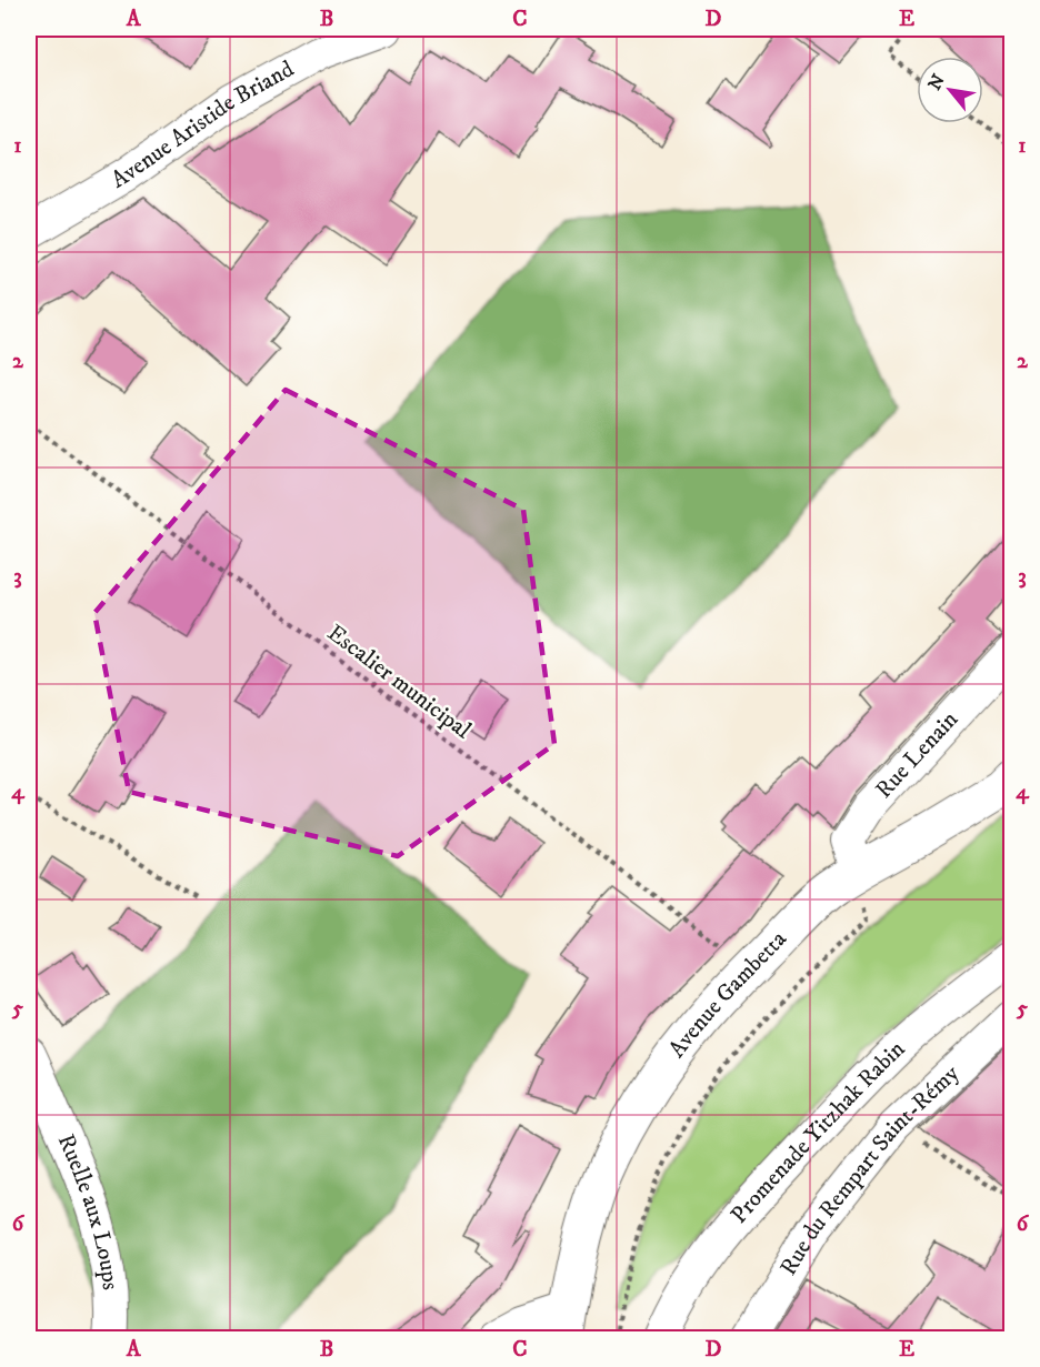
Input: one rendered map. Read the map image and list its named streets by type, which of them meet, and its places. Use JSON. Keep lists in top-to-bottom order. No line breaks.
{"streets":{"main road":["Avenue Gambetta"],"street":["Avenue Aristide Briand","Rue Lenain","Promenade Yitzhak Rabin","Rue du Rempart Saint-Rémy","Ruelle aux Loups"],"path":["Escalier municipal"]},"crossings":[["Escalier municipal","Avenue Gambetta"],["Rue Lenain","Avenue Gambetta"]],"north":"top left","grid":{"columns":["A","B","C","D","E"],"rows":["1","2","3","4","5","6"]}}
